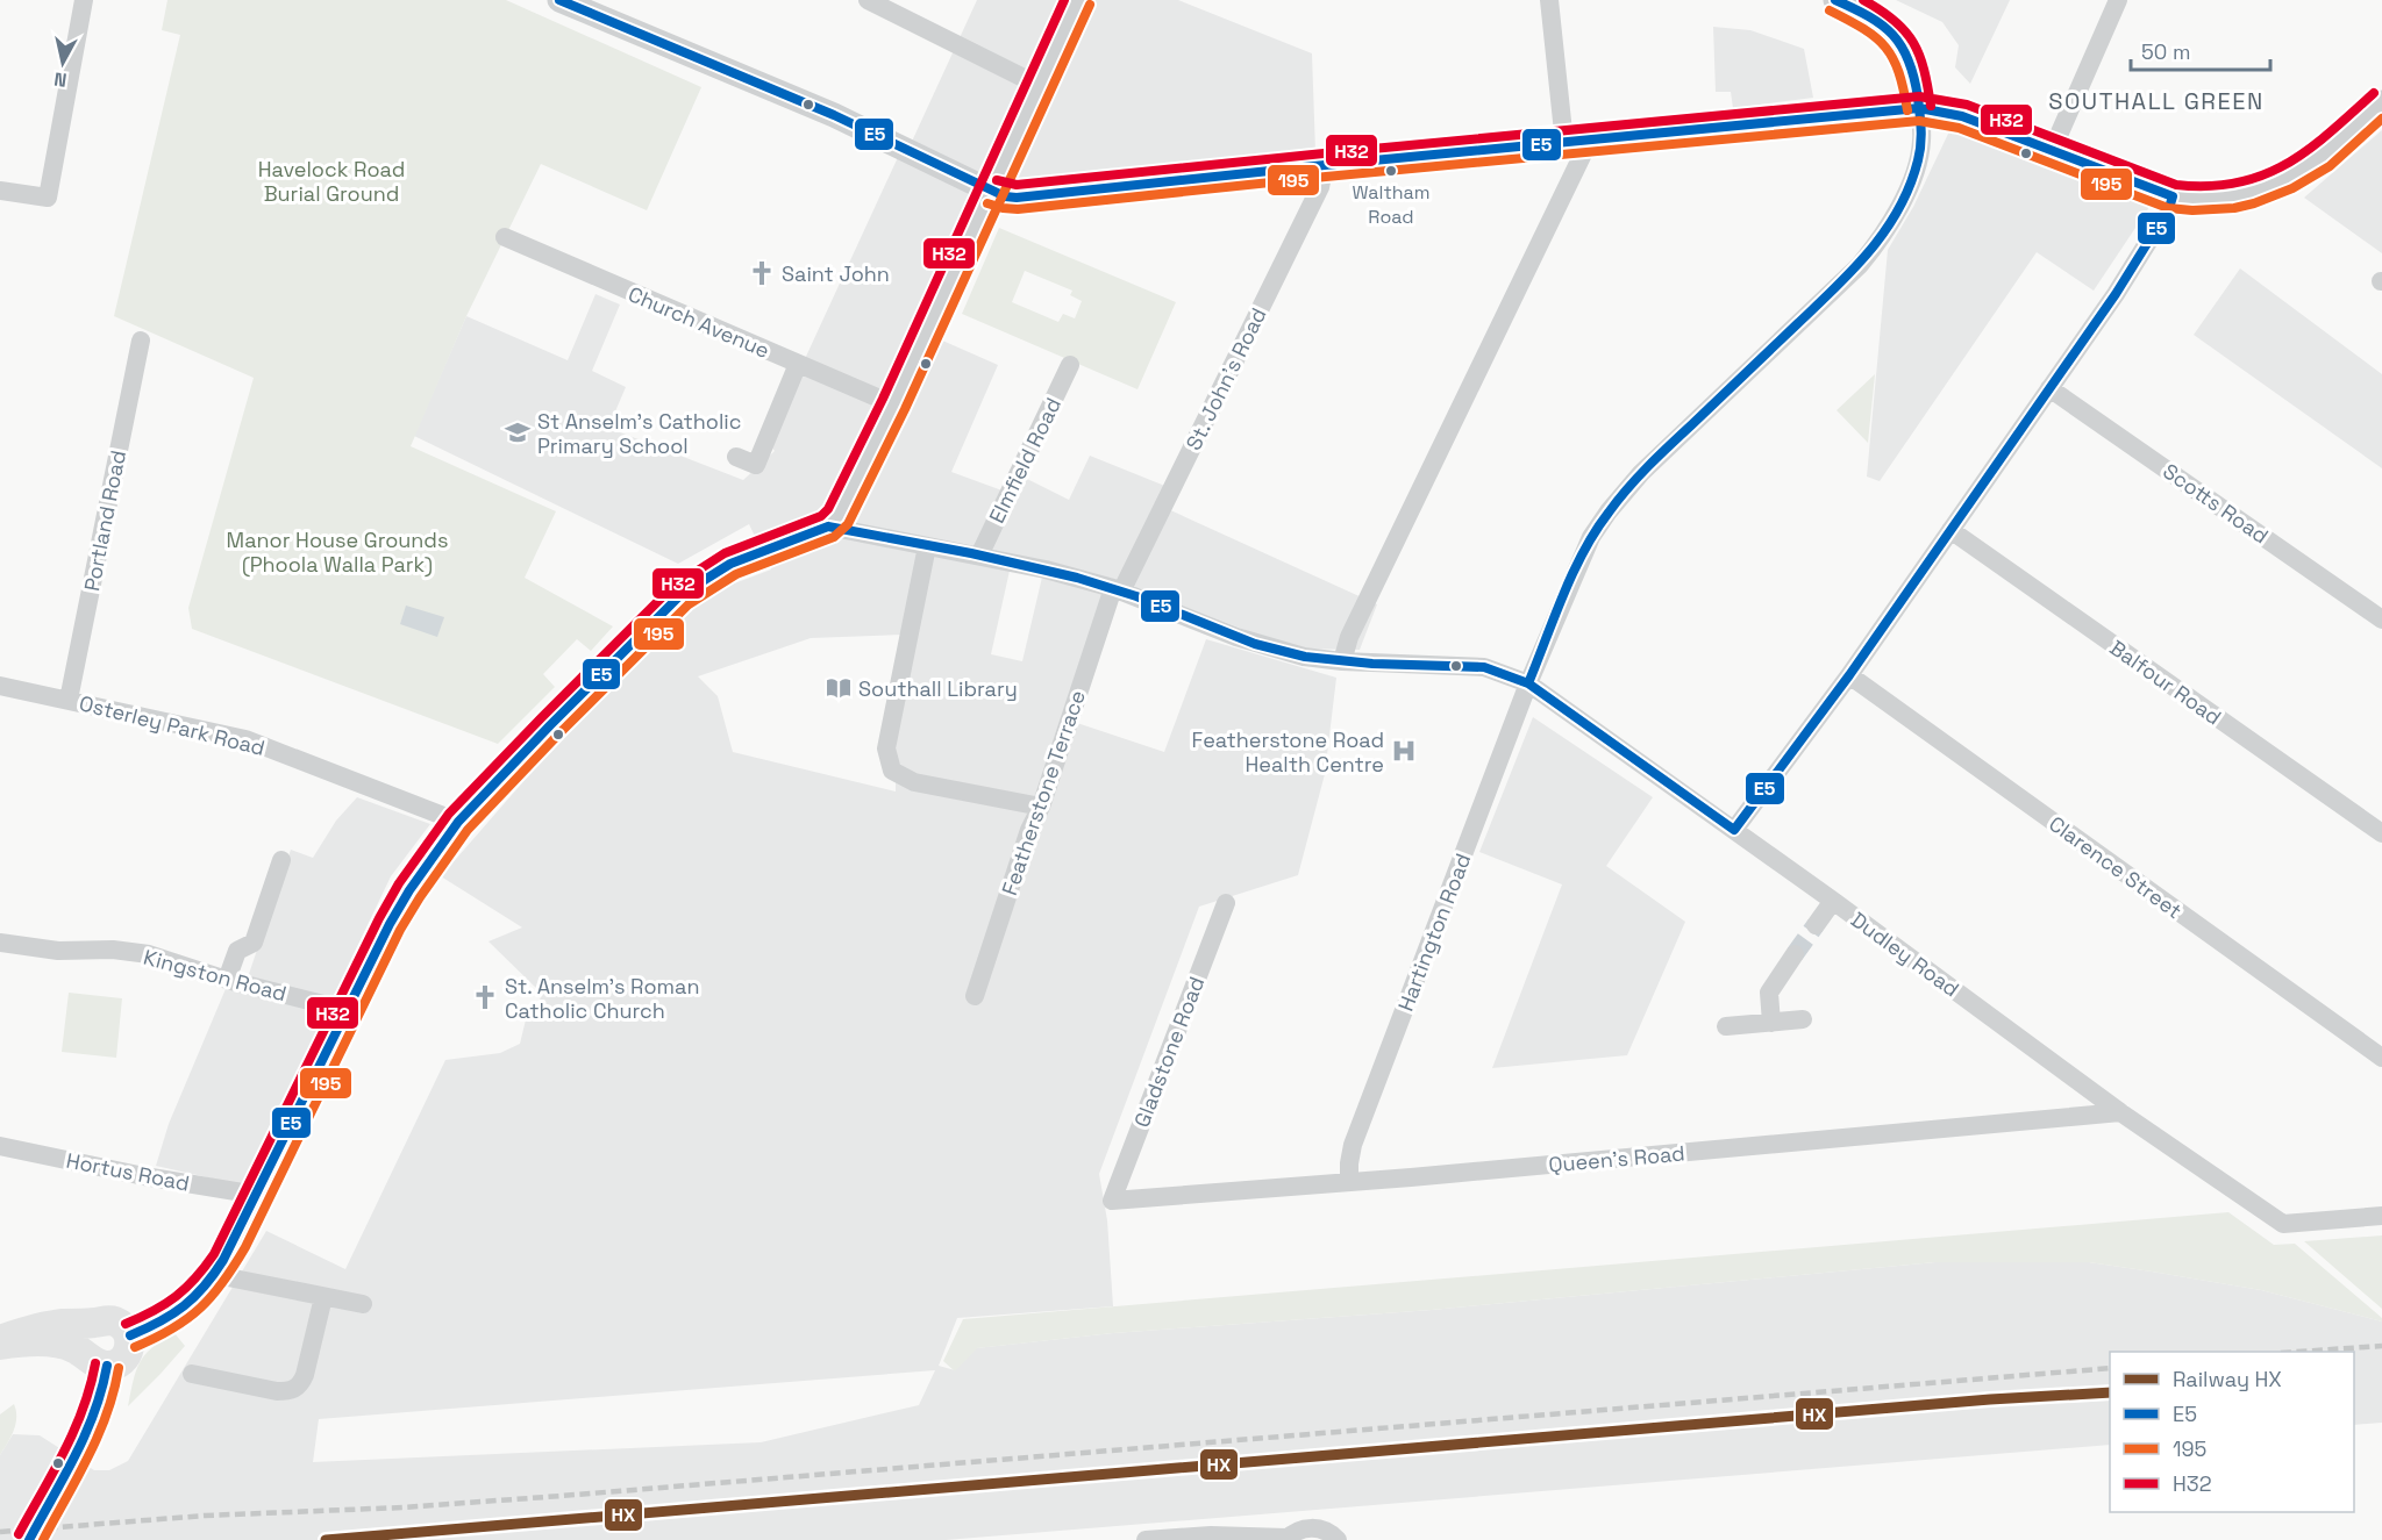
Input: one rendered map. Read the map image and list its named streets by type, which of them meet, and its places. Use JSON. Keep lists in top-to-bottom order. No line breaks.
{"streets":{"street":["Church Avenue","St. John's Road","Elmfield Road","Scotts Road","Portland Road","Balfour Road","Osterley Park Road","Featherstone Terrace","Clarence Street","Hartington Road","Dudley Road","Kingston Road","Gladstone Road","Queen's Road","Hortus Road"]},"crossings":[["St. John's Road","Featherstone Terrace"],["St. John's Road","Dudley Road"],["Elmfield Road","Dudley Road"],["Portland Road","Osterley Park Road"],["Featherstone Terrace","Dudley Road"],["Hartington Road","Dudley Road"],["Hartington Road","Queen's Road"],["Dudley Road","Queen's Road"],["Gladstone Road","Queen's Road"]],"districts":["SOUTHALL GREEN"],"parks":["Havelock Road Burial Ground","Manor House Grounds (Phoola Walla Park)"],"places":{"other":["Waltham Road"],"church":["Saint John","St. Anselm's Roman Catholic Church"],"school or university":["St Anselm's Catholic Primary School"],"library":["Southall Library"],"hospital":["Featherstone Road Health Centre"]},"lines":["transit line E5","transit line H32","transit line 195","rail line HX"],"legend":["Railway HX","E5","195","H32"],"scale_bar":"50 m","north":"bottom"}
